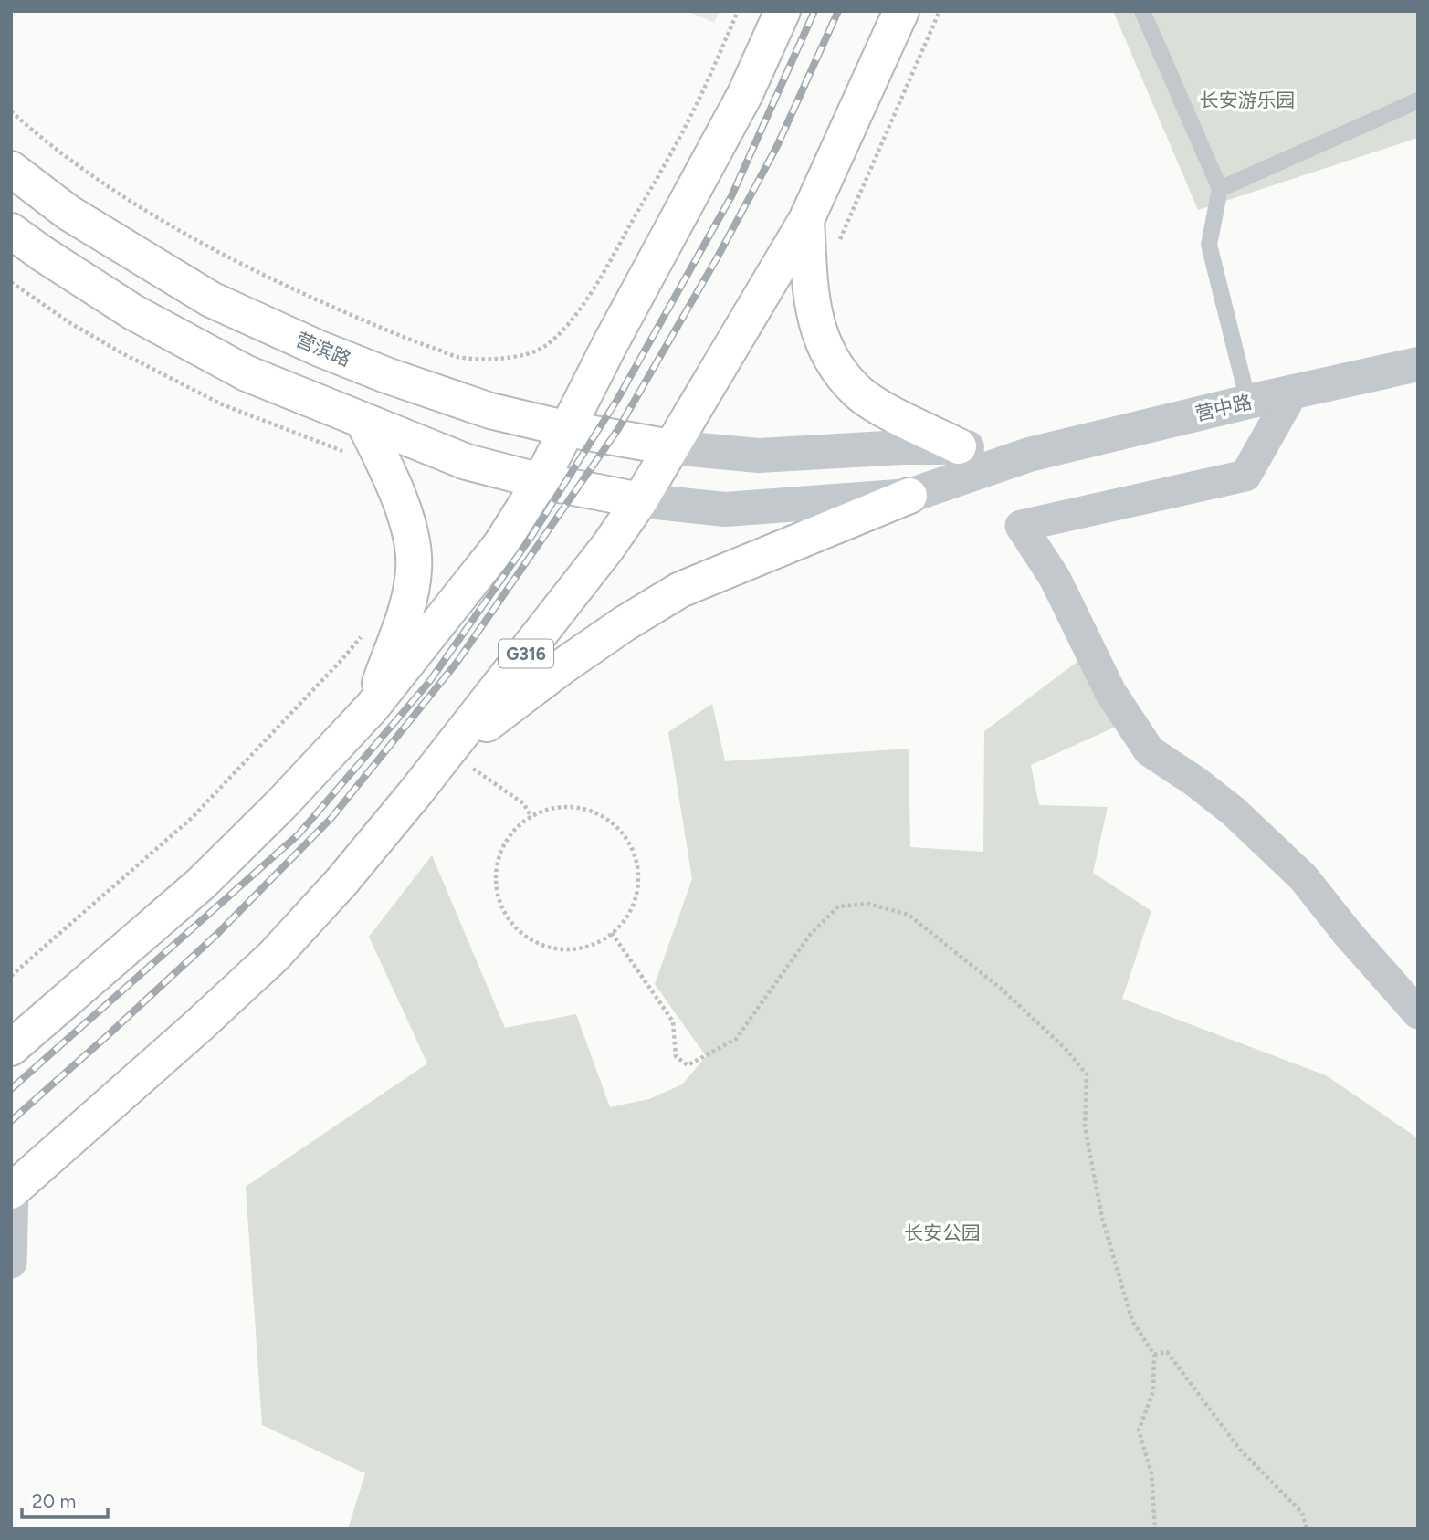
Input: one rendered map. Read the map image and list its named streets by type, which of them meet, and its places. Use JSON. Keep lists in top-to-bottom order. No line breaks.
{"streets":{"main road":["营滨路","G316"],"street":["营中路"]},"crossings":[["营滨路","G316"],["营中路","G316"]],"parks":["长安游乐园","长安公园"],"scale_bar":"20 m"}
